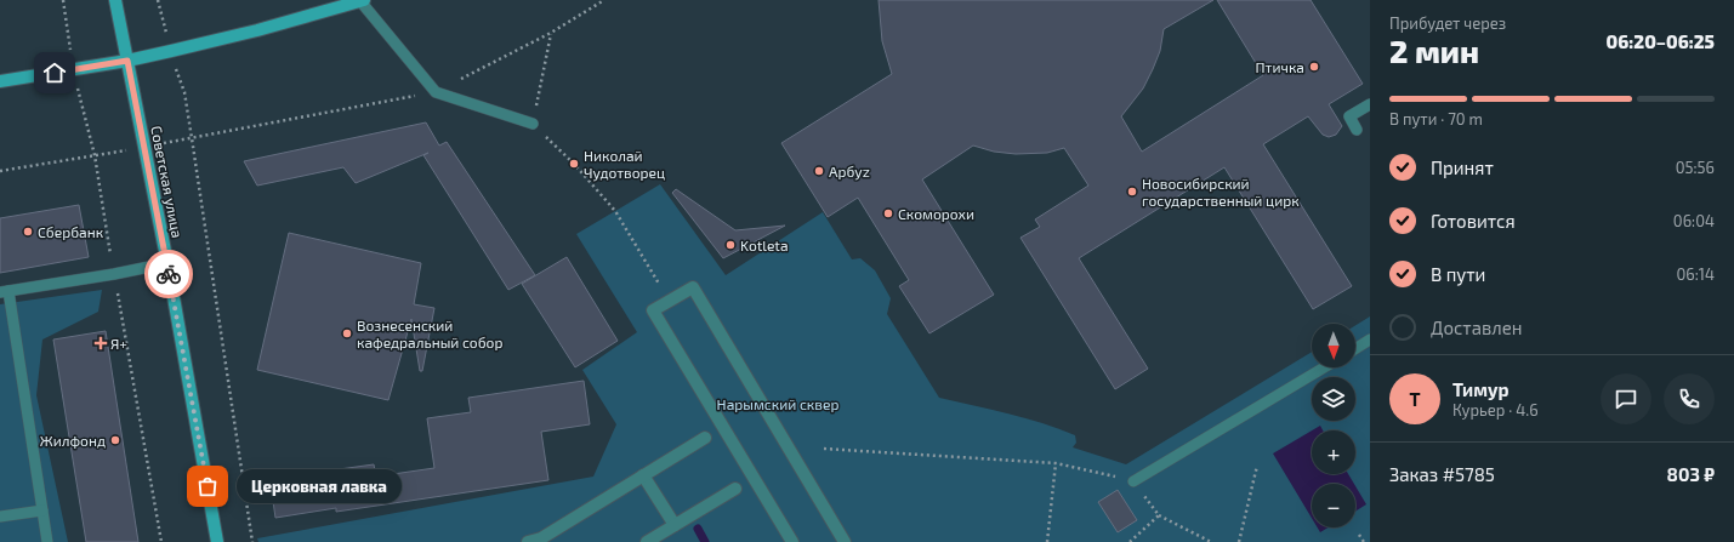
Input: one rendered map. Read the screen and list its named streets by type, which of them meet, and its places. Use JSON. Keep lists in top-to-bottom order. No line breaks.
{"streets":{"street":["Советская улица"]},"parks":["Нарымский сквер"],"places":{"other":["Птичка","Николай Чудотворец","Арбуz","Новосибирский государственный цирк","Скоморохи","Сбербанк","Kotleta","Вознесенский кафедральный собор","Жилфонд","Церковная лавка"],"health":["Я+"]},"north":"bottom","page":{"heading":["2 мин","Прибудет через","06:20–06:25"],"panel":["Тимур","Курьер · 4.6","Заказ #5785","803 ₽"],"bar":"В пути · 70 m","list":[["Принят","05:56"],["Готовится","06:04"],["В пути","06:14"],"Доставлен"],"map_buttons":["+","−"],"round":"Т","bubble":"Церковная лавка"}}
